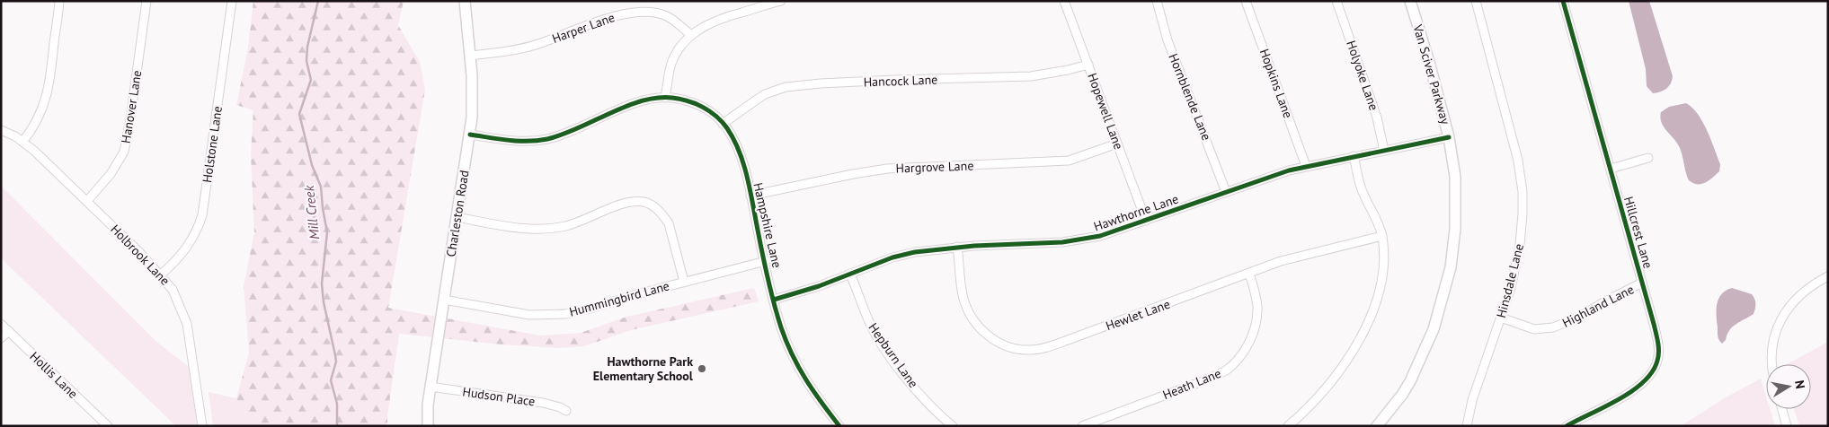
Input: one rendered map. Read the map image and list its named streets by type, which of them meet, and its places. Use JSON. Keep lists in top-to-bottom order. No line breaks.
{"streets":{"street":["Harper Lane","Van Sciver Parkway","Holyoke Lane","Hancock Lane","Hopkins Lane","Hornblende Lane","Hanover Lane","Hopewell Lane","Holstone Lane","Hargrove Lane","Hawthorne Lane","Charleston Road","Hampshire Lane","Hillcrest Lane","Holbrook Lane","Hinsdale Lane","Hummingbird Lane","Highland Lane","Hewlet Lane","Hepburn Lane","Hollis Lane","Heath Lane","Hudson Place"]},"crossings":[["Harper Lane","Charleston Road"],["Van Sciver Parkway","Hawthorne Lane"],["Holyoke Lane","Hawthorne Lane"],["Hancock Lane","Hopewell Lane"],["Hancock Lane","Hampshire Lane"],["Hopkins Lane","Hawthorne Lane"],["Hornblende Lane","Hawthorne Lane"],["Hanover Lane","Holbrook Lane"],["Hopewell Lane","Hargrove Lane"],["Hopewell Lane","Hawthorne Lane"],["Holstone Lane","Holbrook Lane"],["Hargrove Lane","Hampshire Lane"],["Hawthorne Lane","Hampshire Lane"],["Hawthorne Lane","Hewlet Lane"],["Hawthorne Lane","Hepburn Lane"],["Charleston Road","Hampshire Lane"],["Charleston Road","Hummingbird Lane"],["Charleston Road","Hudson Place"],["Hampshire Lane","Hummingbird Lane"],["Hillcrest Lane","Highland Lane"],["Hinsdale Lane","Highland Lane"],["Hewlet Lane","Heath Lane"]],"water":["Mill Creek"],"places":["Hawthorne Park Elementary School"],"north":"right"}
